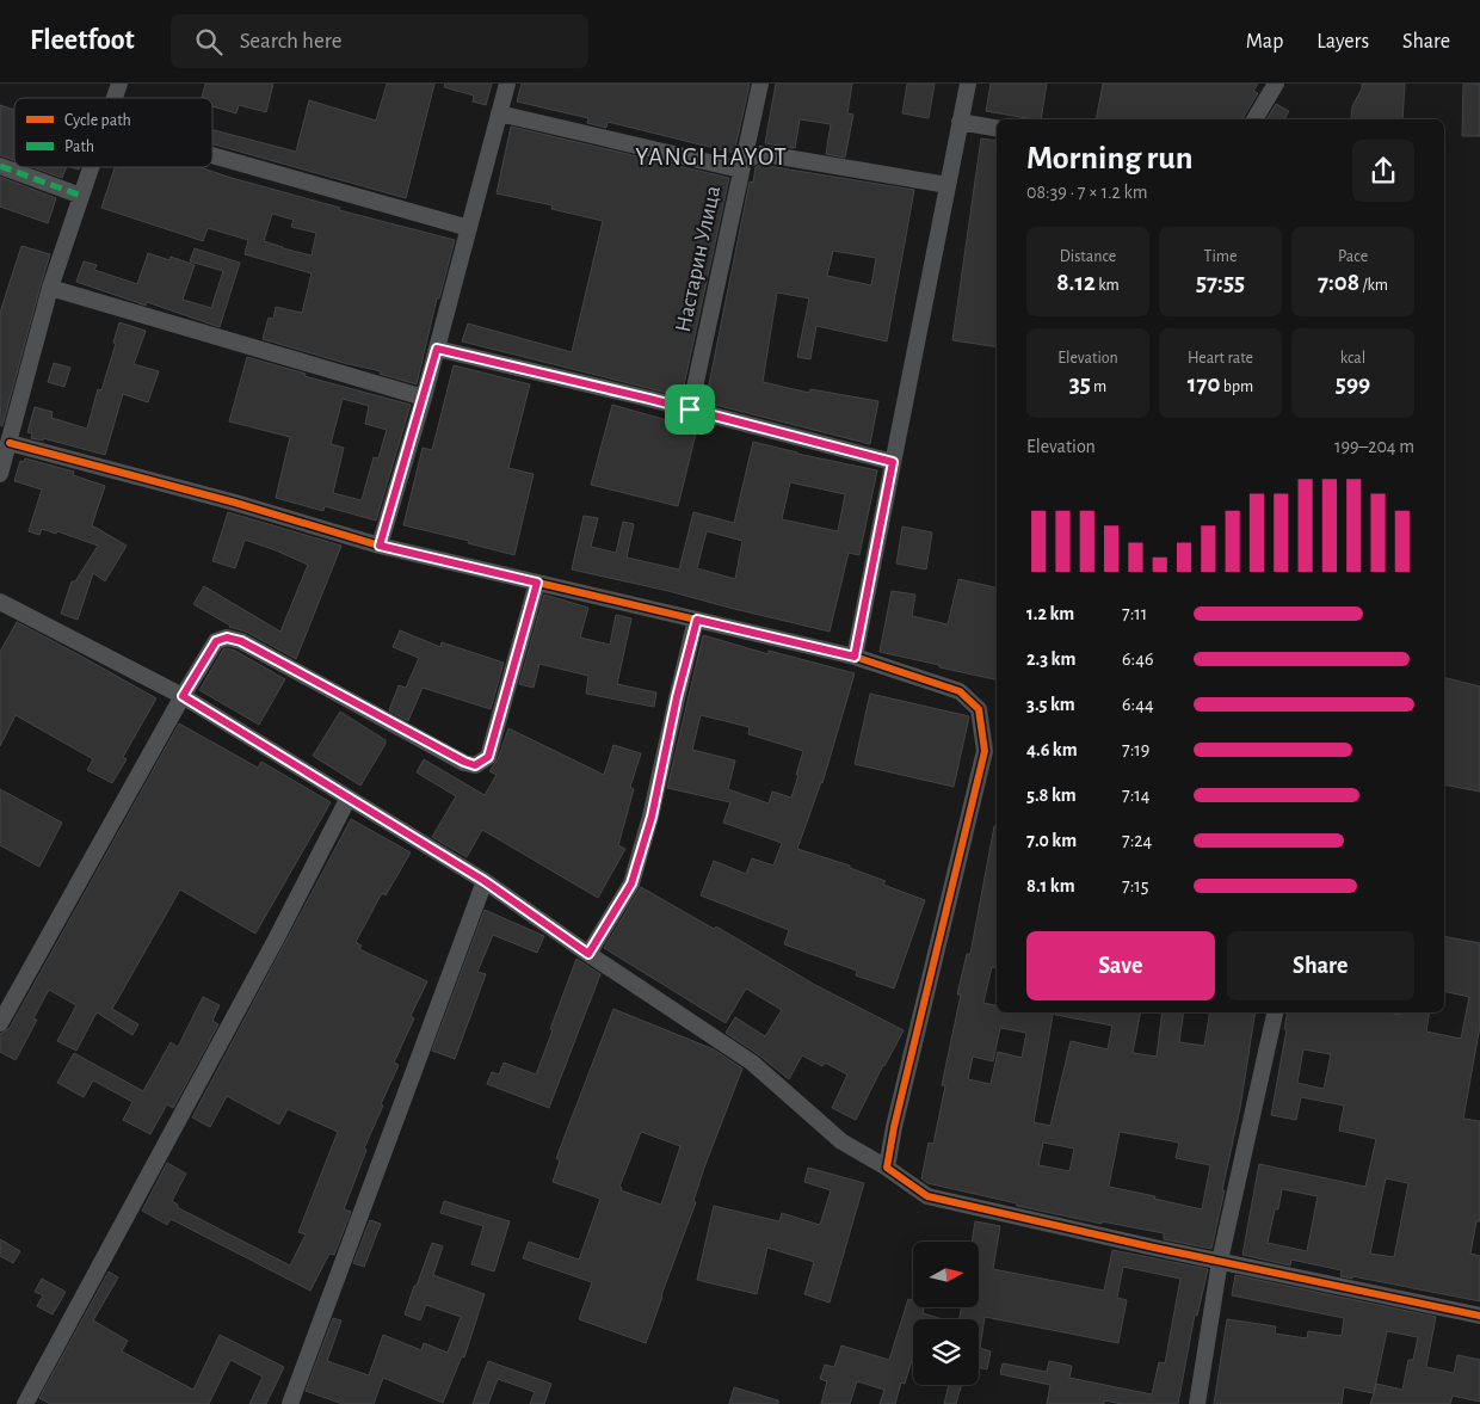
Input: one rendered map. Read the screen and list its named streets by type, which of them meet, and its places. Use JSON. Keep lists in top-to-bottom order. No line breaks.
{"streets":{"street":["Настарин Улица"]},"districts":["YANGI HAYOT"],"legend":["Cycle path","Path"],"north":"right","page":{"header":"Fleetfoot","search":"Search here","nav":["Map","Layers","Share"],"heading":["Morning run","08:39 · 7 × 1.2 km"],"stats":[["Distance","8.12 km"],["Time","57:55"],["Pace","7:08 /km"],["Elevation","35 m"],["Heart rate","170 bpm"],["kcal","599"]],"chart":["Elevation","199–204 m"],"list":[{"name":"1.2 km","note":"7:11"},{"name":"2.3 km","note":"6:46"},{"name":"3.5 km","note":"6:44"},{"name":"4.6 km","note":"7:19"},{"name":"5.8 km","note":"7:14"},{"name":"7.0 km","note":"7:24"},{"name":"8.1 km","note":"7:15"}],"buttons":["Save","Share"]}}
